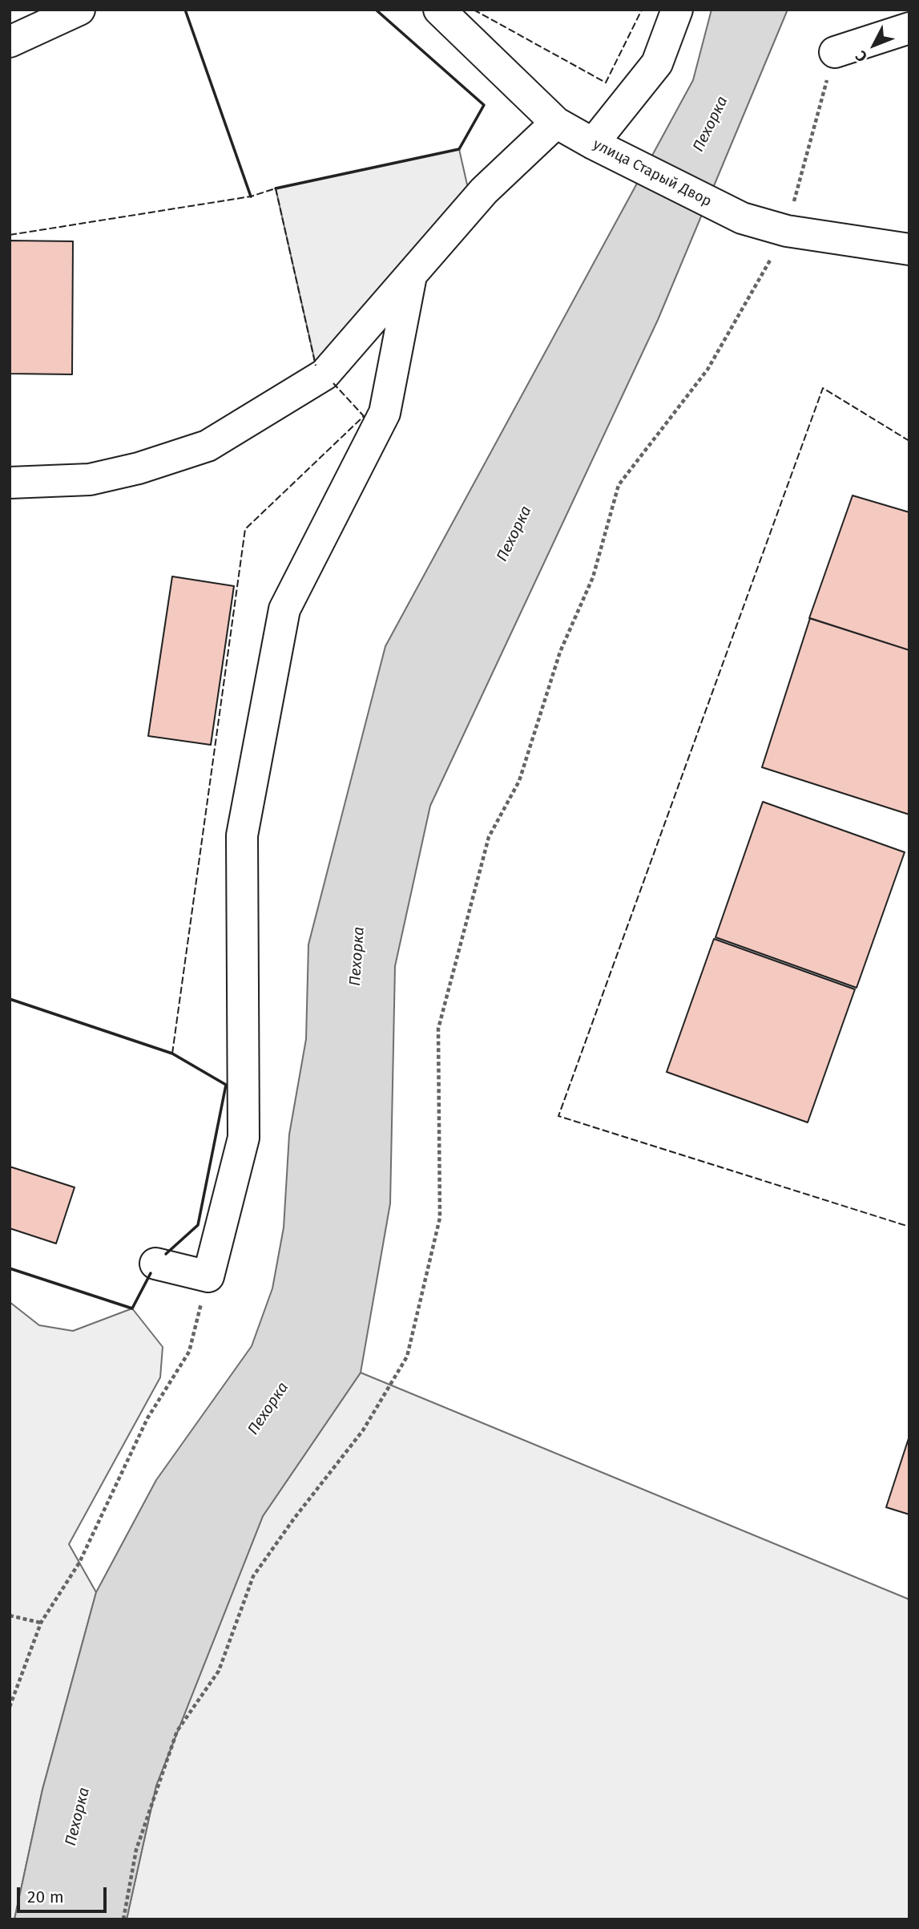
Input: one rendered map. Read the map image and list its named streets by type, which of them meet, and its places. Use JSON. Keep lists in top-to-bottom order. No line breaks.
{"streets":{"street":["улица Старый Двор"]},"water":["Пехорка"],"scale_bar":"20 m","north":"bottom left"}
